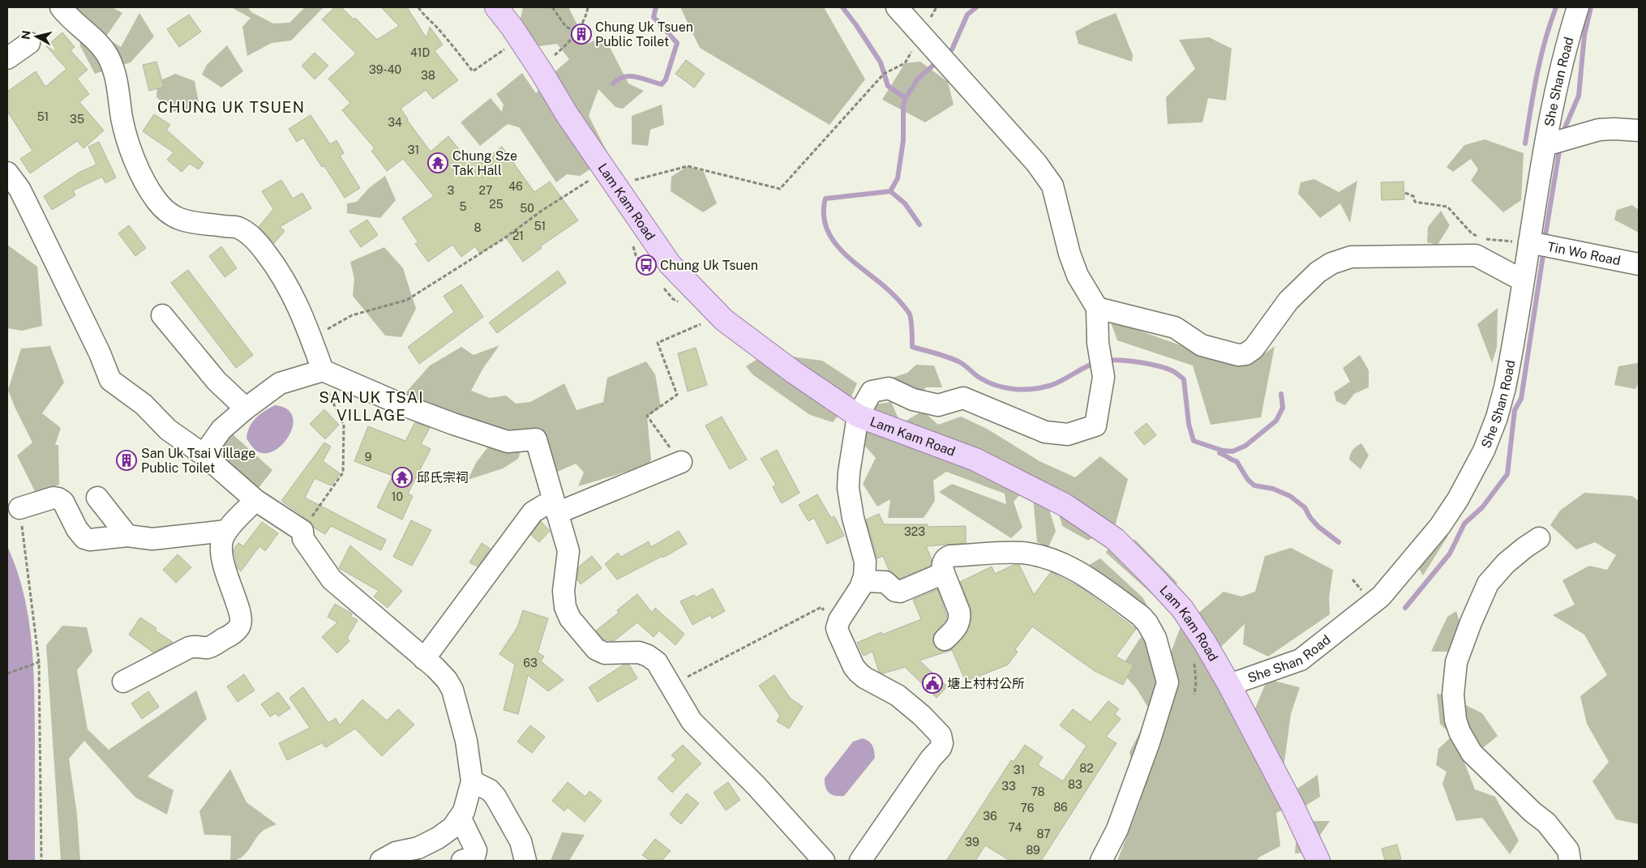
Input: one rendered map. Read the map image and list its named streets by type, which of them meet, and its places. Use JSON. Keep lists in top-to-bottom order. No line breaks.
{"streets":{"main road":["Lam Kam Road"],"street":["She Shan Road","Tin Wo Road"]},"crossings":[["She Shan Road","Lam Kam Road"],["She Shan Road","Tin Wo Road"]],"districts":["CHUNG UK TSUEN","SAN UK TSAI VILLAGE"],"places":{"building":["Chung Uk Tsuen Public Toilet","San Uk Tsai Village Public Toilet"],"temple":["Chung Sze Tak Hall","邱氏宗祠"],"bus stop":["Chung Uk Tsuen"],"public building":["塘上村村公所"]},"house_numbers":["41D","39-40","38","51","35","34","31","46","3","27","25","5","50","51","8","21","9","10","323","63","82","31","83","33","78","86","76","36","74","87","39","89"],"north":"left"}
